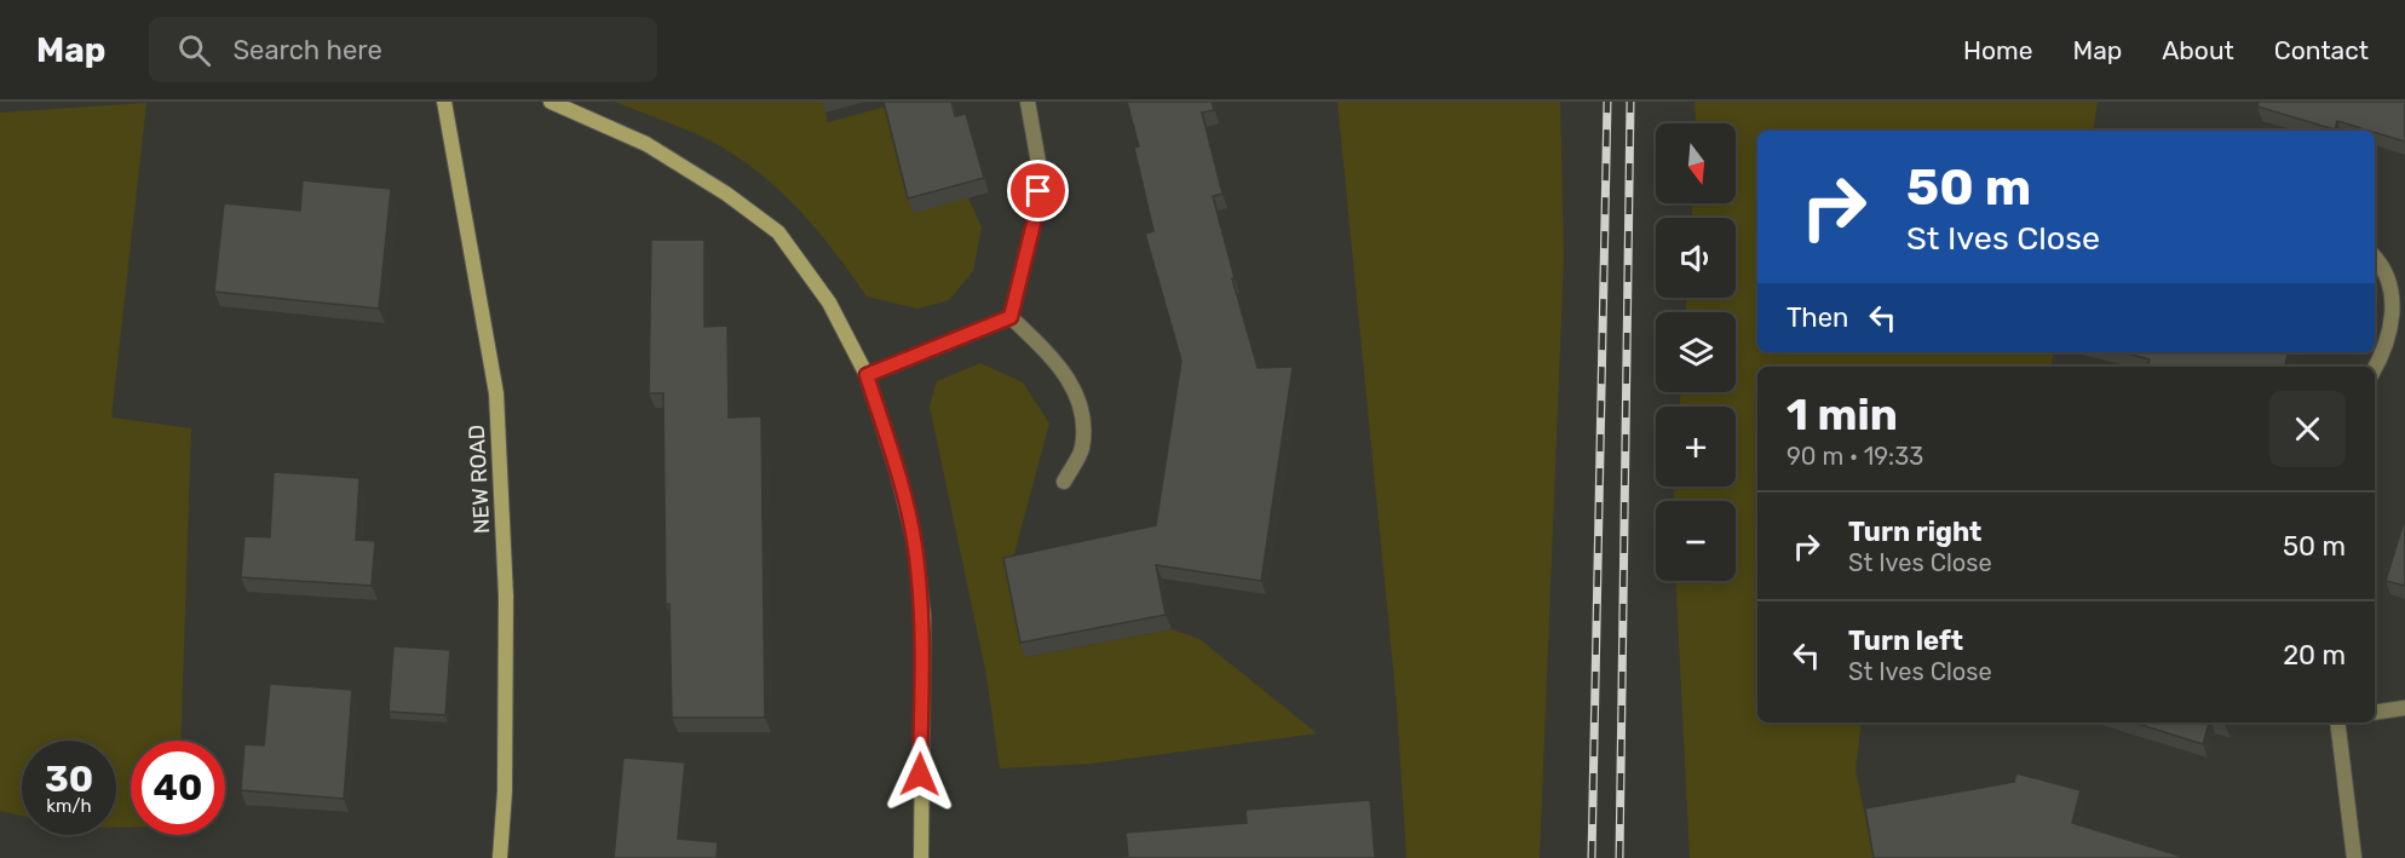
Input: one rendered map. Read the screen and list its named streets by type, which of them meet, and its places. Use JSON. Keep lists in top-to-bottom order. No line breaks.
{"streets":{"street":["NEW ROAD"]},"north":"bottom","page":{"header":"Map","search":"Search here","nav":["Home","Map","About","Contact"],"map_buttons":["+","−"],"turn":["50 m","St Ives Close"],"then":"Then","heading":["1 min","90 m · 19:33"],"list":[{"name":"Turn right","note":"St Ives Close","value":"50 m"},{"name":"Turn left","note":"St Ives Close","value":"20 m"}],"speed":"30 km/h","limit":"40"}}
